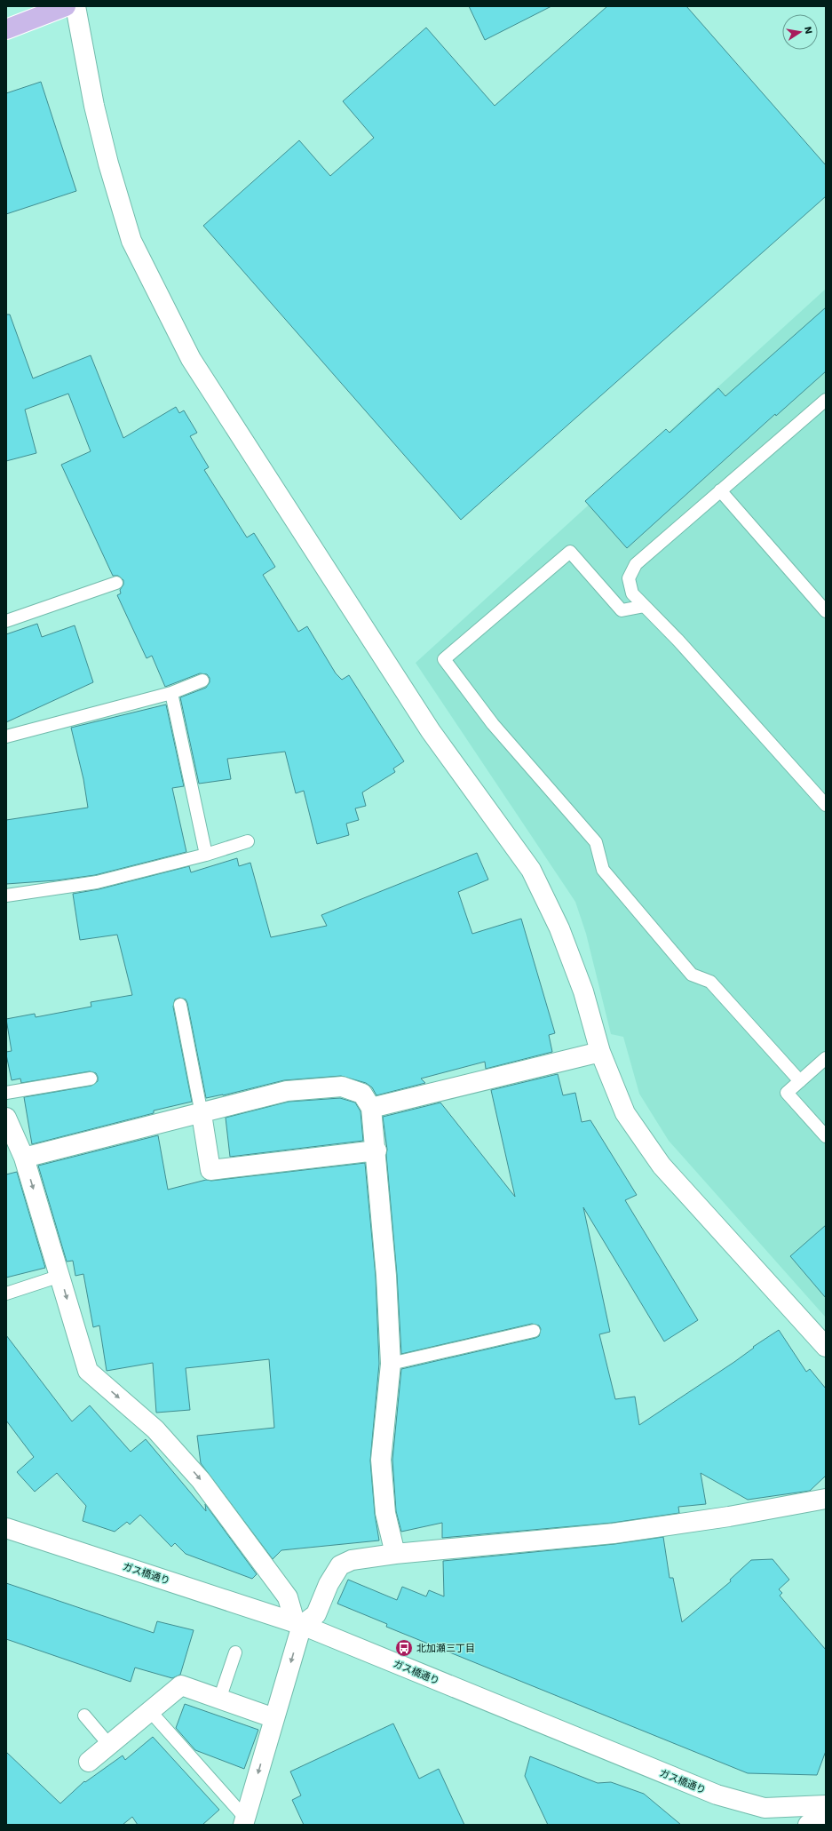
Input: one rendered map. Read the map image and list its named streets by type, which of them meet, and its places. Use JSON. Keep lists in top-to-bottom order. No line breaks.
{"streets":{"street":["ガス橋通り"]},"places":{"bus stop":["北加瀬三丁目"]},"north":"right"}
